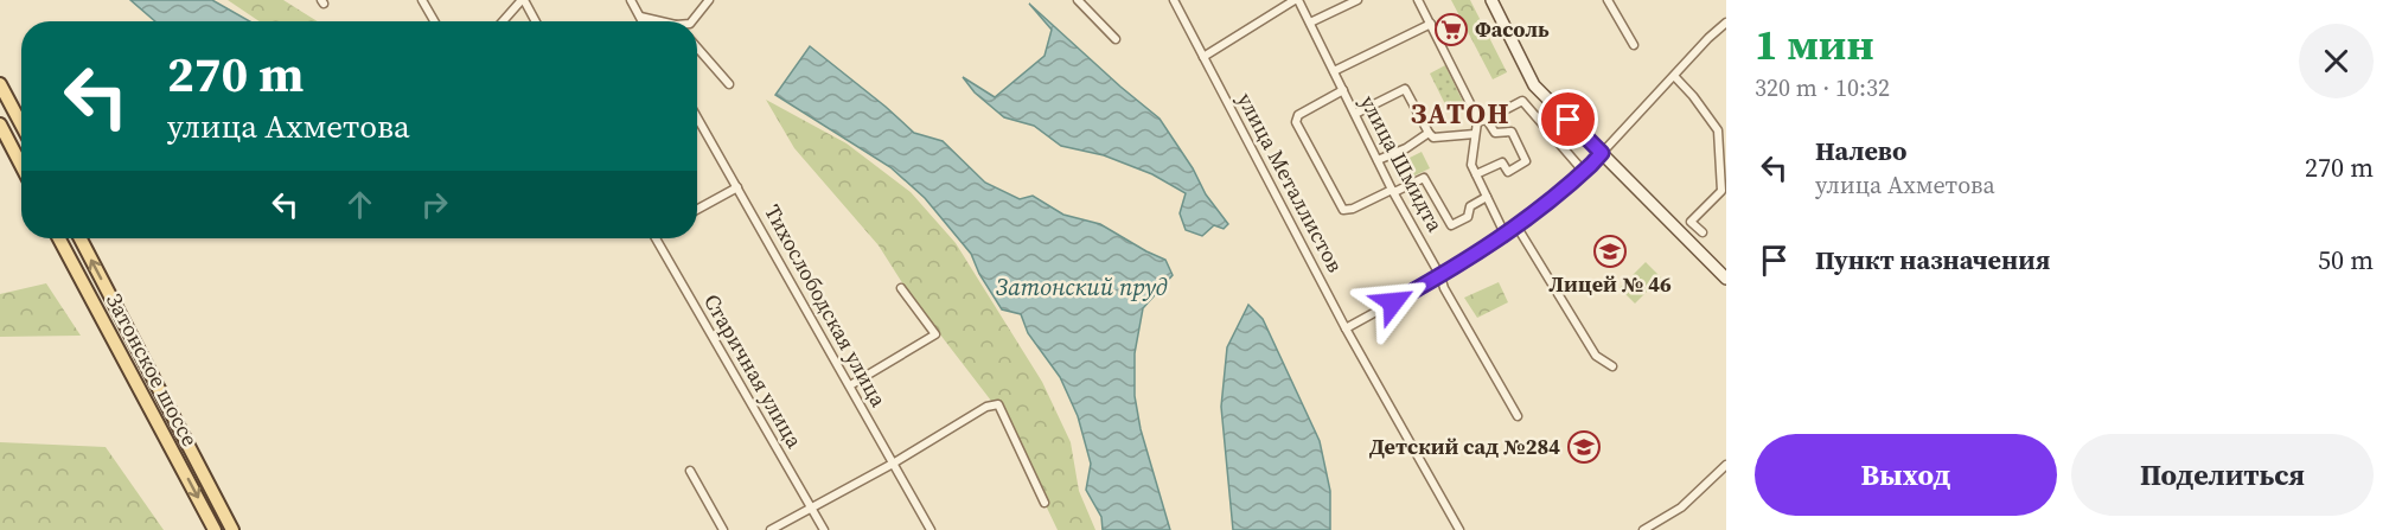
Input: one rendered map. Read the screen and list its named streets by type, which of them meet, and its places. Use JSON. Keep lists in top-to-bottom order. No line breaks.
{"streets":{"main road":["Затонское шоссе"],"street":["улица Шмидта","улица Металлистов","Тихослободская улица","Старичная улица"]},"districts":["ЗАТОН"],"water":["Затонский пруд"],"places":{"supermarket":["Фасоль"],"school or university":["Лицей № 46","Детский сад №284"]},"page":{"heading":["1 мин","320 m · 10:32"],"turn":["270 m","улица Ахметова"],"list":[{"name":"Налево","note":"улица Ахметова","value":"270 m"},{"name":"Пункт назначения","value":"50 m"}],"buttons":["Выход","Поделиться"]}}
